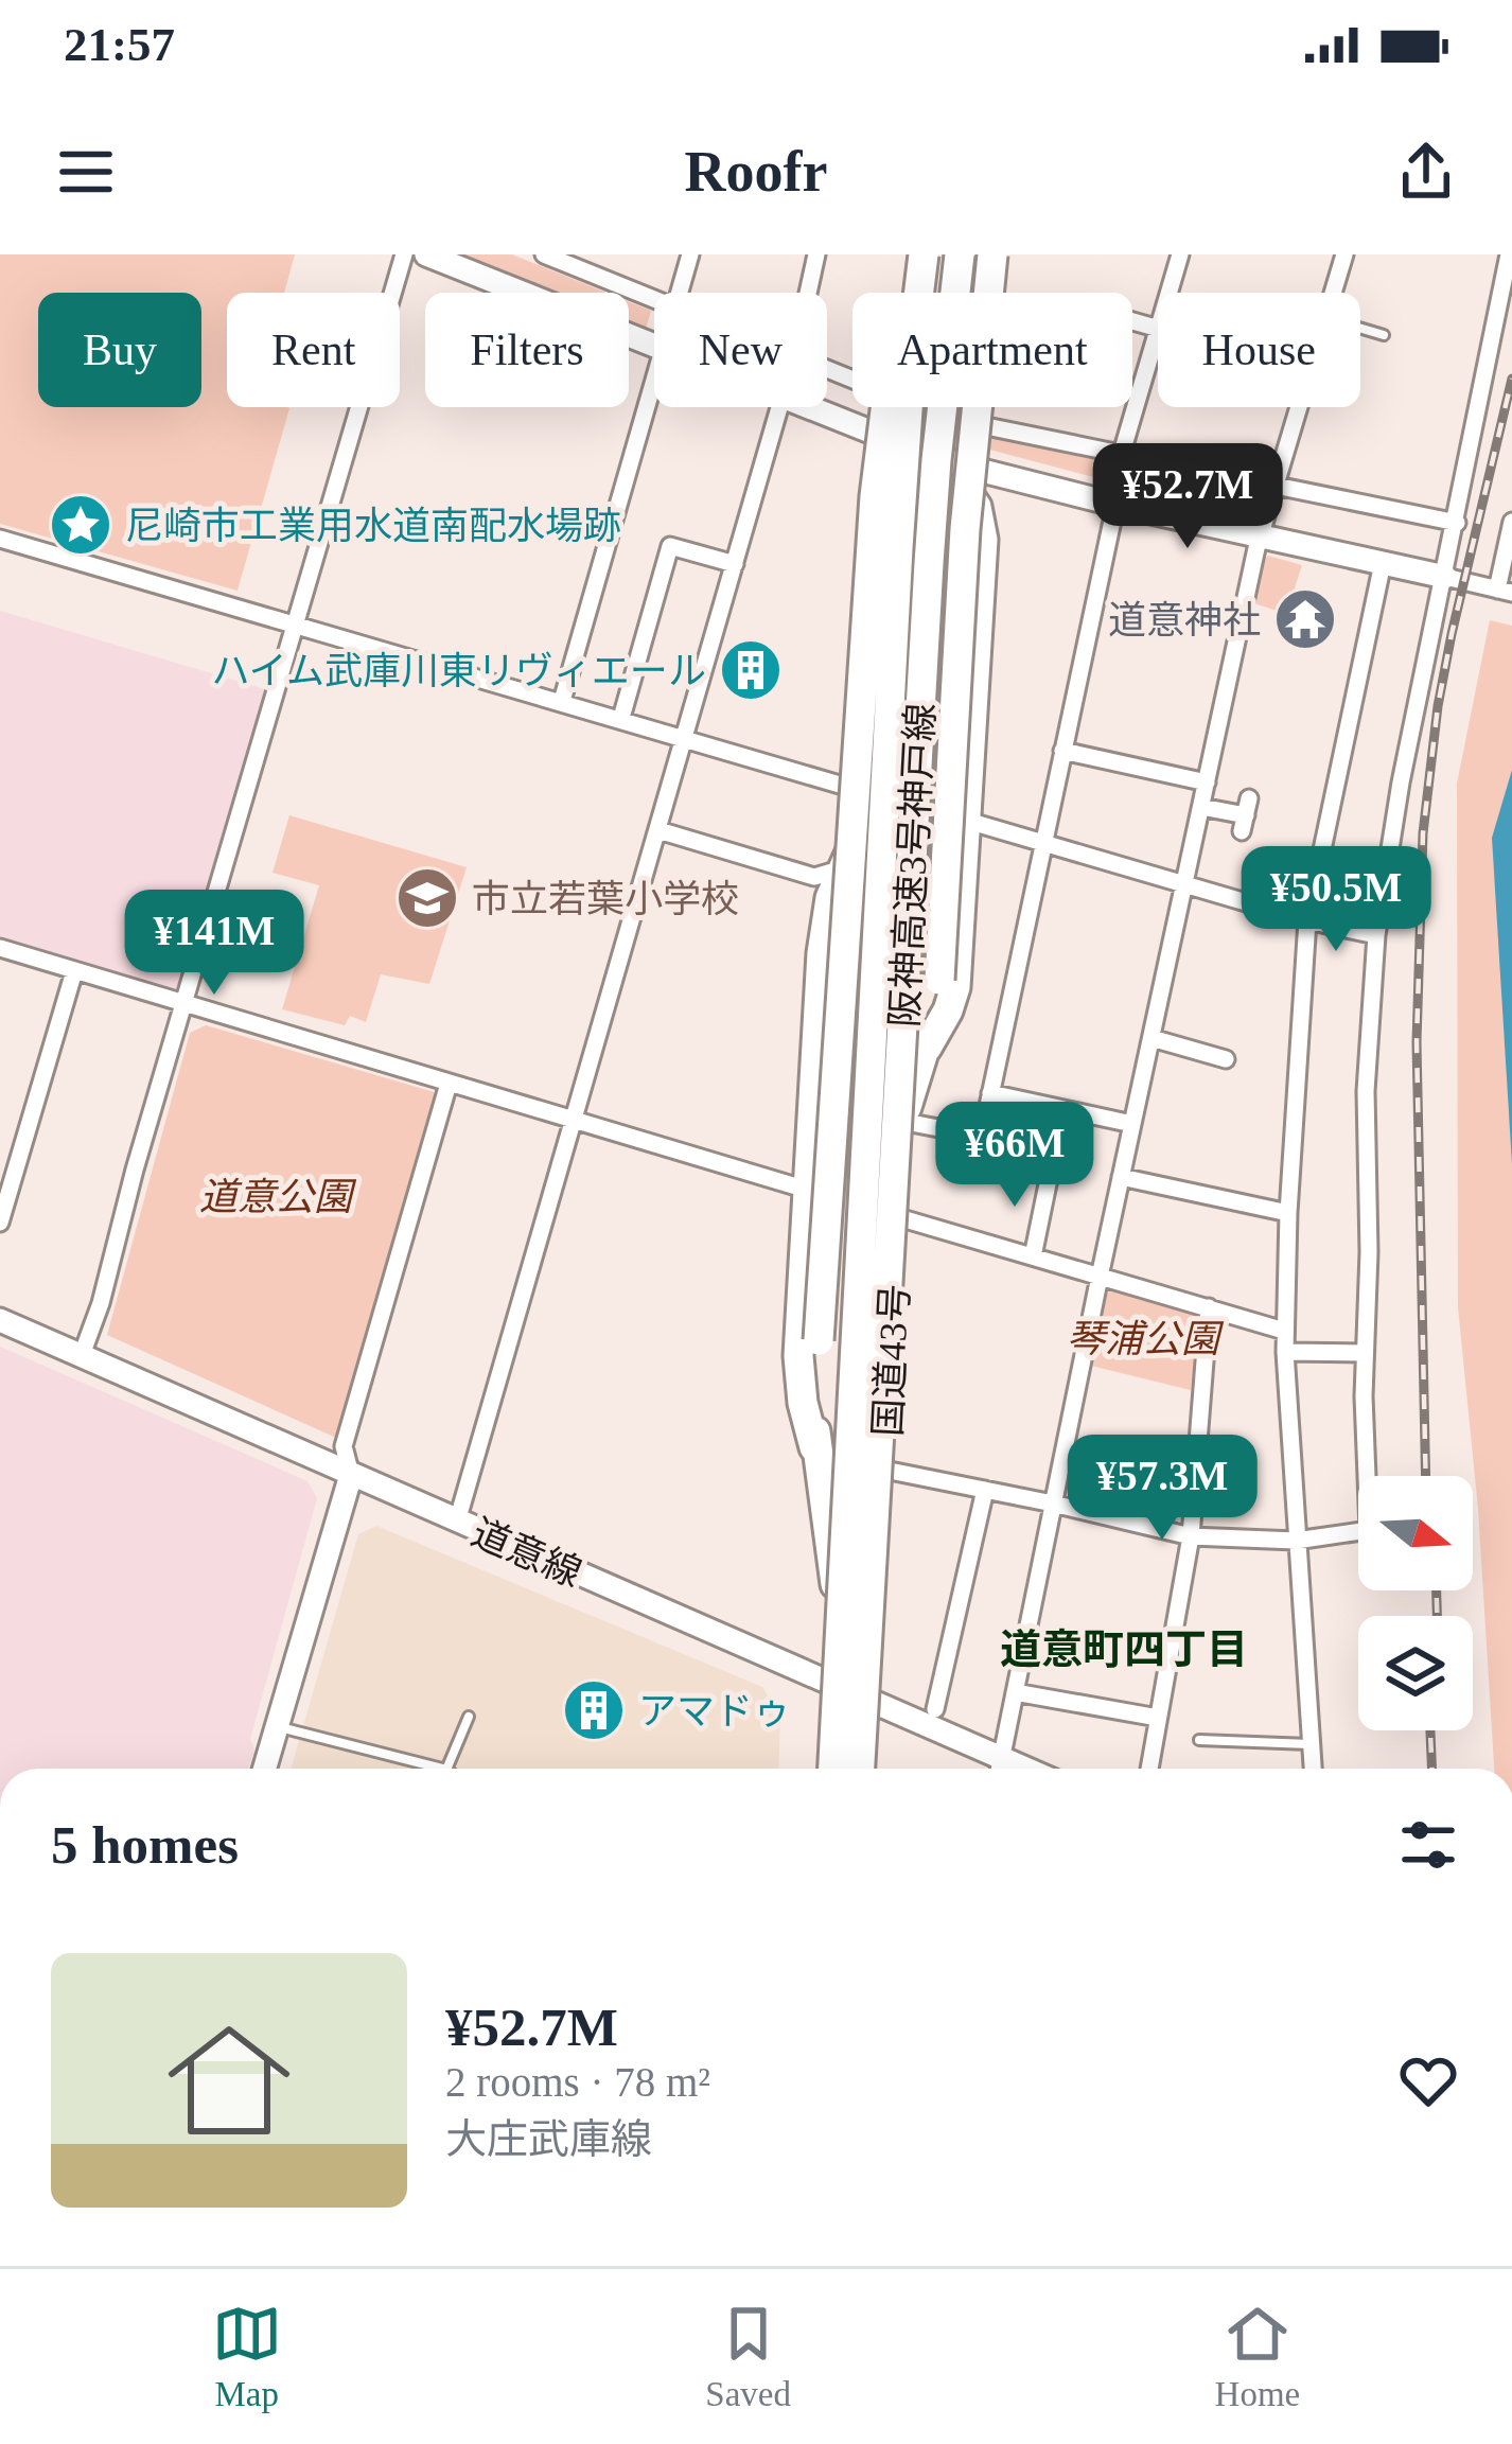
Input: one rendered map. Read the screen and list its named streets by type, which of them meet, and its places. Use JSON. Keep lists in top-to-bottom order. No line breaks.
{"streets":{"highway":["阪神高速3号神戸線","国道43号"],"street":["道意線"]},"crossings":[["阪神高速3号神戸線","国道43号"],["国道43号","道意線"]],"districts":["道意町四丁目"],"parks":["道意公園","琴浦公園"],"places":{"place":["尼崎市工業用水道南配水場跡"],"temple":["道意神社"],"building":["ハイム武庫川東リヴィエール","アマドゥ"],"school or university":["市立若葉小学校"]},"north":"right","page":{"status":"21:57","header":"Roofr","chip":["Buy","Rent","Filters","New","Apartment","House"],"price":["¥52.7M","¥50.5M","¥141M","¥66M","¥57.3M"],"heading":"5 homes","list":[{"name":"¥52.7M","note":"2 rooms · 78 m² · 大庄武庫線"}],"tabs":["Map","Saved","Home"]}}
